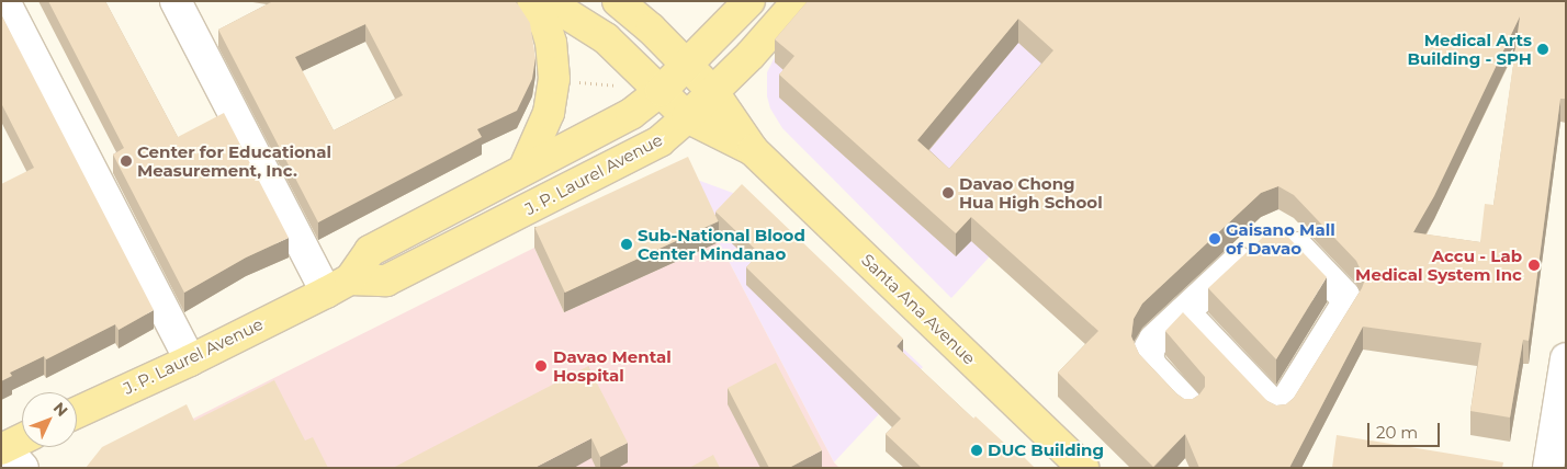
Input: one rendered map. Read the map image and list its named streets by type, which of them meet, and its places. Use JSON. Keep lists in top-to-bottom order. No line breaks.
{"streets":{"main road":["J. P. Laurel Avenue","Santa Ana Avenue"]},"crossings":[["J. P. Laurel Avenue","Santa Ana Avenue"]],"places":["Medical Arts Building - SPH","Center for Educational Measurement, Inc.","Davao Chong Hua High School","Gaisano Mall of Davao","Sub-National Blood Center Mindanao","Accu - Lab Medical System Inc","Davao Mental Hospital","DUC Building"],"scale_bar":"20 m","north":"top right"}
